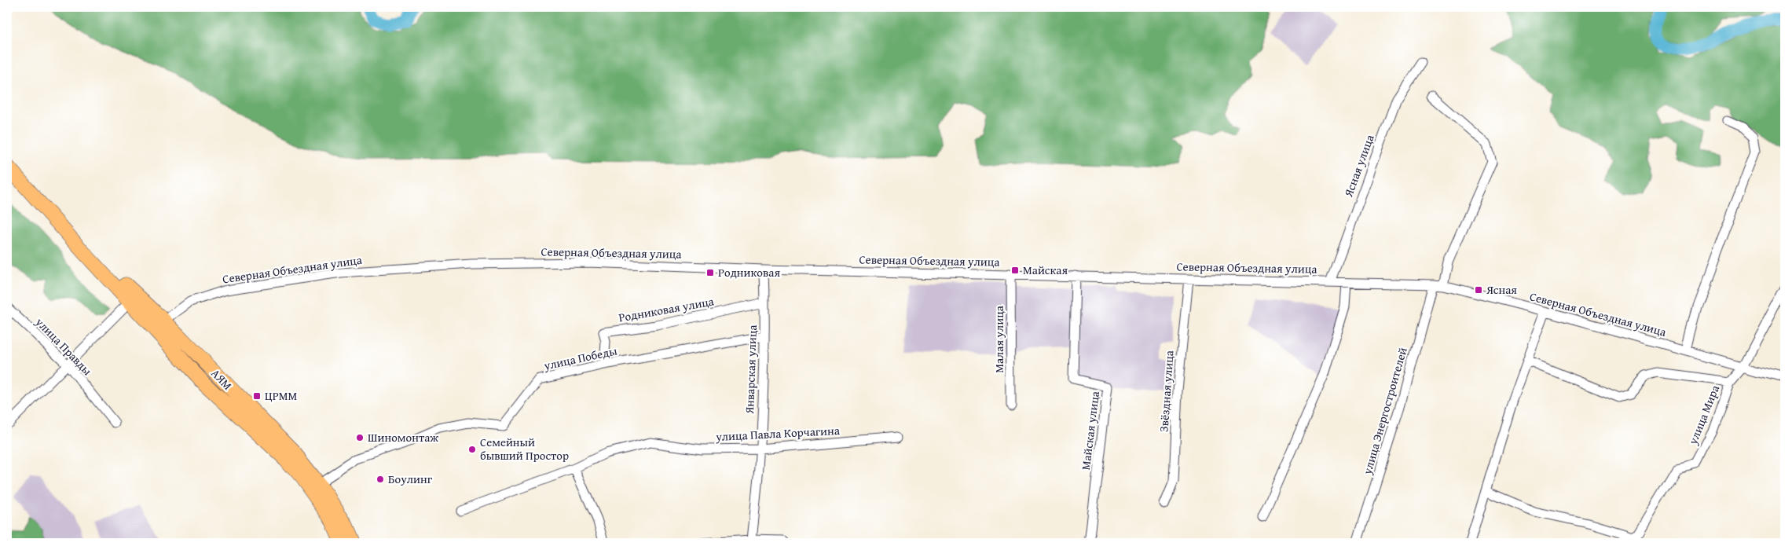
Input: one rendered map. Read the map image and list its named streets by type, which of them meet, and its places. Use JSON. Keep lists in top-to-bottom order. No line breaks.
{"streets":{"highway":["АЯМ"],"street":["Ясная улица","Северная Объездная улица","Родниковая улица","Малая улица","улица Правды","улица Победы","Январская улица","Звёздная улица","улица Энергостроителей","улица Мира","Майская улица","улица Павла Корчагина"]},"crossings":[["Ясная улица","Северная Объездная улица"],["Северная Объездная улица","Малая улица"],["Северная Объездная улица","Январская улица"],["Северная Объездная улица","АЯМ"],["Северная Объездная улица","Звёздная улица"],["Северная Объездная улица","улица Энергостроителей"],["Северная Объездная улица","улица Мира"],["Северная Объездная улица","Майская улица"],["Родниковая улица","улица Победы"],["Родниковая улица","Январская улица"],["улица Победы","Январская улица"],["улица Победы","АЯМ"],["Январская улица","улица Павла Корчагина"]],"places":{"transit":["Майская","Родниковая","Ясная","ЦРММ"],"other":["Шиномонтаж","Семейный бывший Простор","Боулинг"]}}
